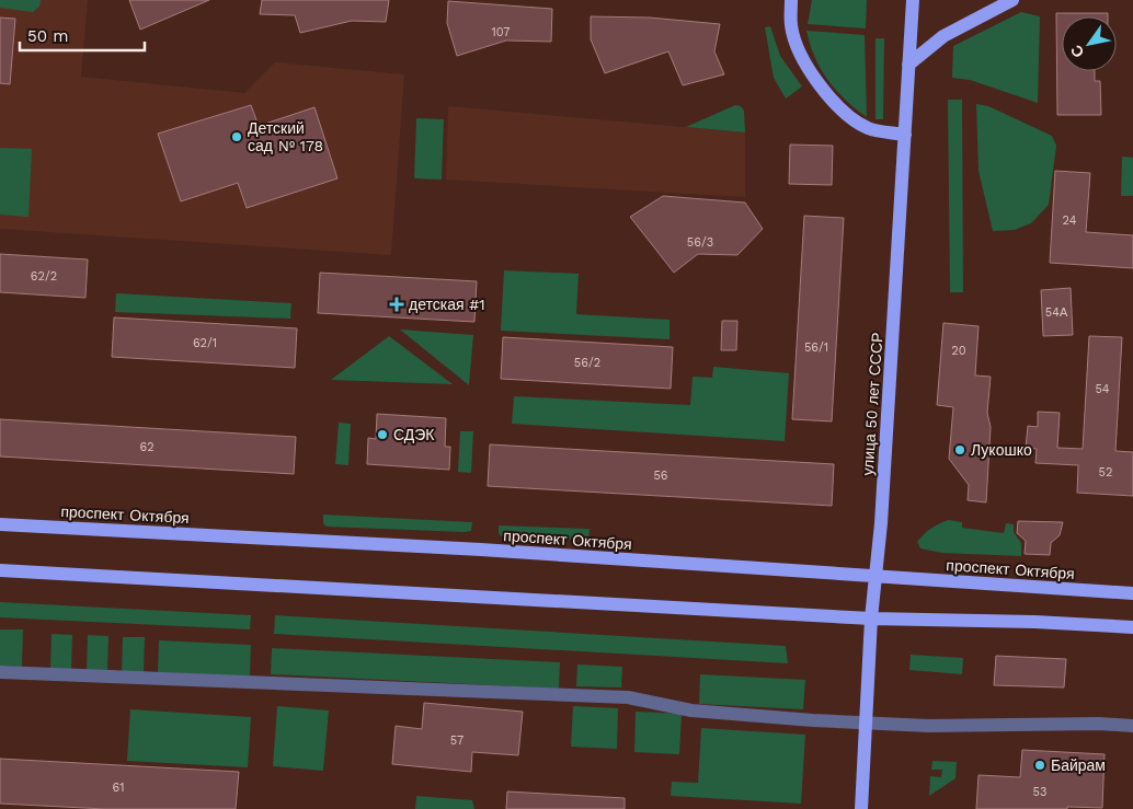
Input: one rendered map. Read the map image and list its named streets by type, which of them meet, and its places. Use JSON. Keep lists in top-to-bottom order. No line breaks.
{"streets":{"main road":["улица 50 лет СССР","проспект Октября"]},"crossings":[["улица 50 лет СССР","проспект Октября"]],"places":{"other":["Детский сад № 178","СДЭК","Лукошко","Байрам"],"health":["детская #1"]},"house_numbers":["107","24","56/3","62/2","54А","62/1","56/1","20","56/2","54","62","52","56","57","61","53"],"scale_bar":"50 m","north":"bottom left"}
